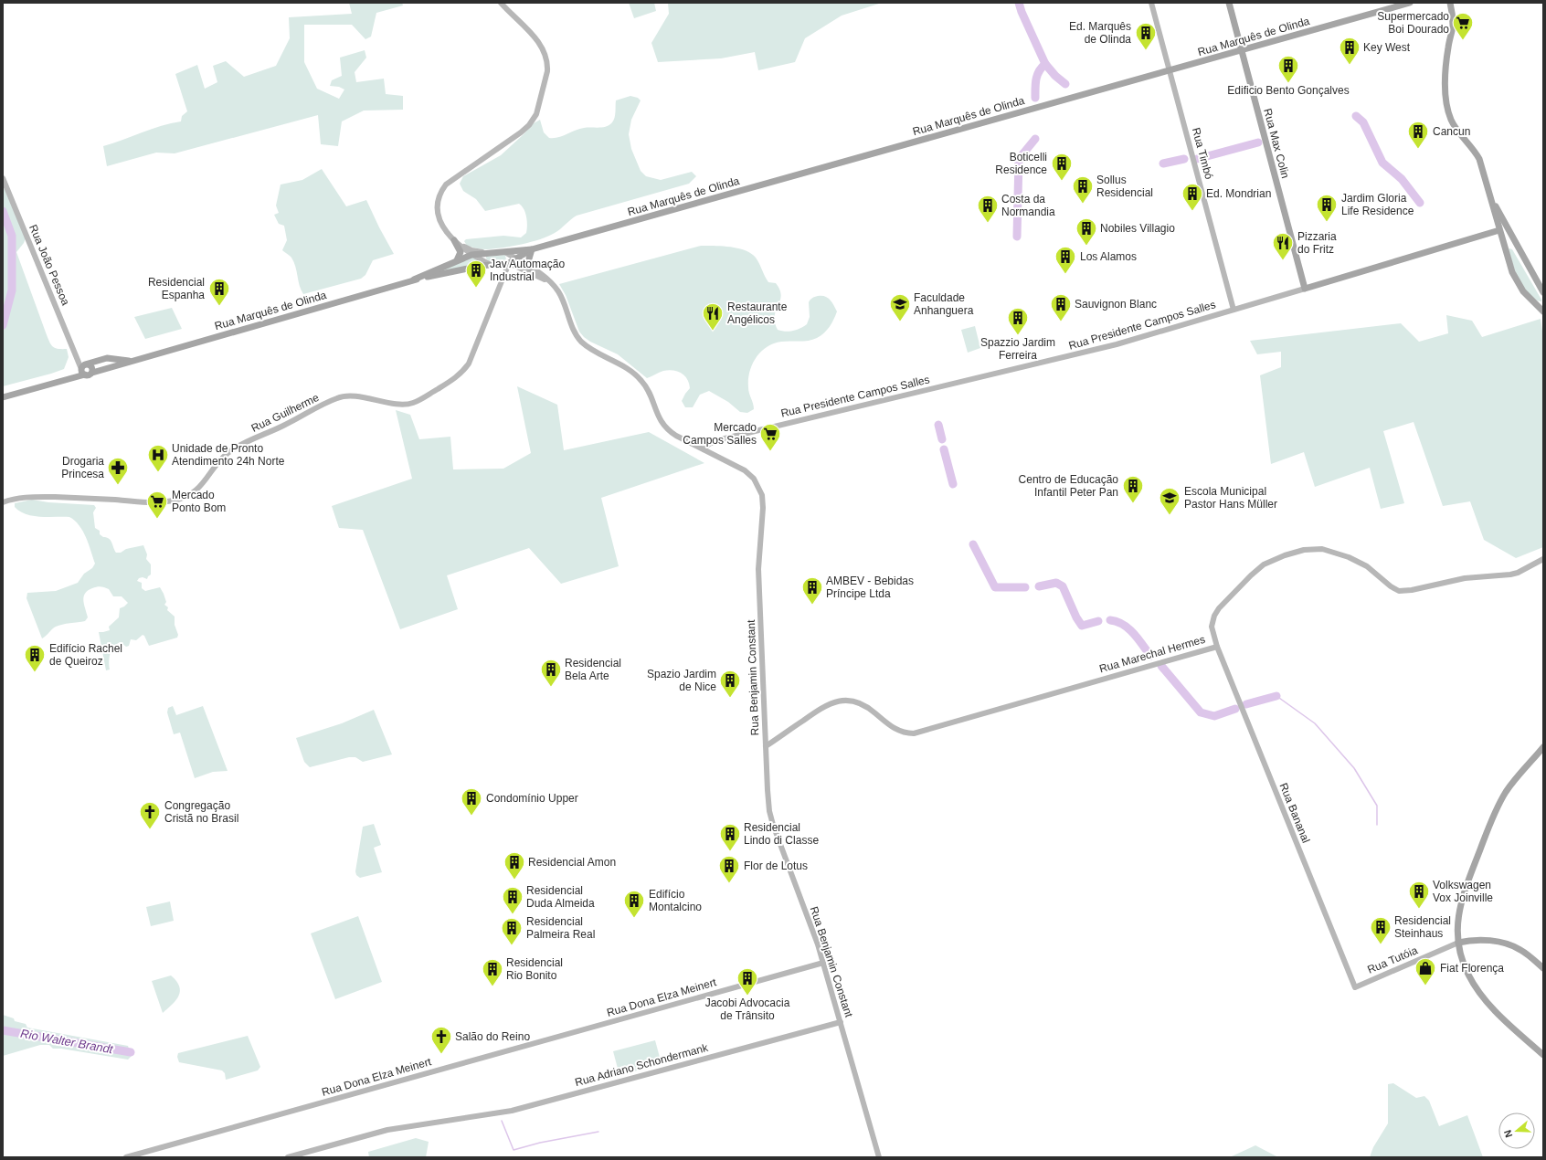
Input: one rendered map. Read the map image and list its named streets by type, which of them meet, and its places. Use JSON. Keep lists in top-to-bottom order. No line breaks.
{"streets":{"main road":["Rua Marquês de Olinda","Rua Max Colin","Rua Presidente Campos Salles"],"street":["Rua Timbó","Rua João Pessoa","Rua Guilherme","Rua Marechal Hermes","Rua Benjamin Constant","Rua Bananal","Rua Tutóia","Rua Dona Elza Meinert","Rua Adriano Schondermank"]},"crossings":[["Rua Marquês de Olinda","Rua Max Colin"],["Rua Marquês de Olinda","Rua Timbó"],["Rua Marquês de Olinda","Rua João Pessoa"],["Rua Marquês de Olinda","Rua Guilherme"],["Rua Marquês de Olinda","Rua Benjamin Constant"],["Rua Max Colin","Rua Presidente Campos Salles"],["Rua Timbó","Rua Presidente Campos Salles"],["Rua Presidente Campos Salles","Rua Benjamin Constant"],["Rua Marechal Hermes","Rua Benjamin Constant"],["Rua Marechal Hermes","Rua Bananal"],["Rua Benjamin Constant","Rua Dona Elza Meinert"],["Rua Benjamin Constant","Rua Adriano Schondermank"],["Rua Bananal","Rua Tutóia"]],"water":["Rio Walter Brandt"],"places":{"supermarket":["Supermercado Boi Dourado","Mercado Campos Salles","Mercado Ponto Bom"],"building":["Ed. Marquês de Olinda","Key West","Edificio Bento Gonçalves","Cancun","Boticelli Residence","Sollus Residencial","Ed. Mondrian","Jardim Gloria Life Residence","Costa da Normandia","Nobiles Villagio","Los Alamos","Jav Automação Industrial","Residencial Espanha","Sauvignon Blanc","Spazzio Jardim Ferreira","Centro de Educação Infantil Peter Pan","AMBEV - Bebidas Príncipe Ltda","Edifício Rachel de Queiroz","Residencial Bela Arte","Spazio Jardim de Nice","Condomínio Upper","Residencial Lindo di Classe","Residencial Amon","Flor de Lotus","Volkswagen Vox Joinville","Residencial Duda Almeida","Edifício Montalcino","Residencial Steinhaus","Residencial Palmeira Real","Residencial Rio Bonito","Jacobi Advocacia de Trânsito"],"restaurant":["Pizzaria do Fritz","Restaurante Angélicos"],"school or university":["Faculdade Anhanguera","Escola Municipal Pastor Hans Müller"],"hospital":["Unidade de Pronto Atendimento 24h Norte"],"pharmacy":["Drogaria Princesa"],"church":["Congregação Cristã no Brasil","Salão do Reino"],"shop":["Fiat Florença"]},"north":"left"}
